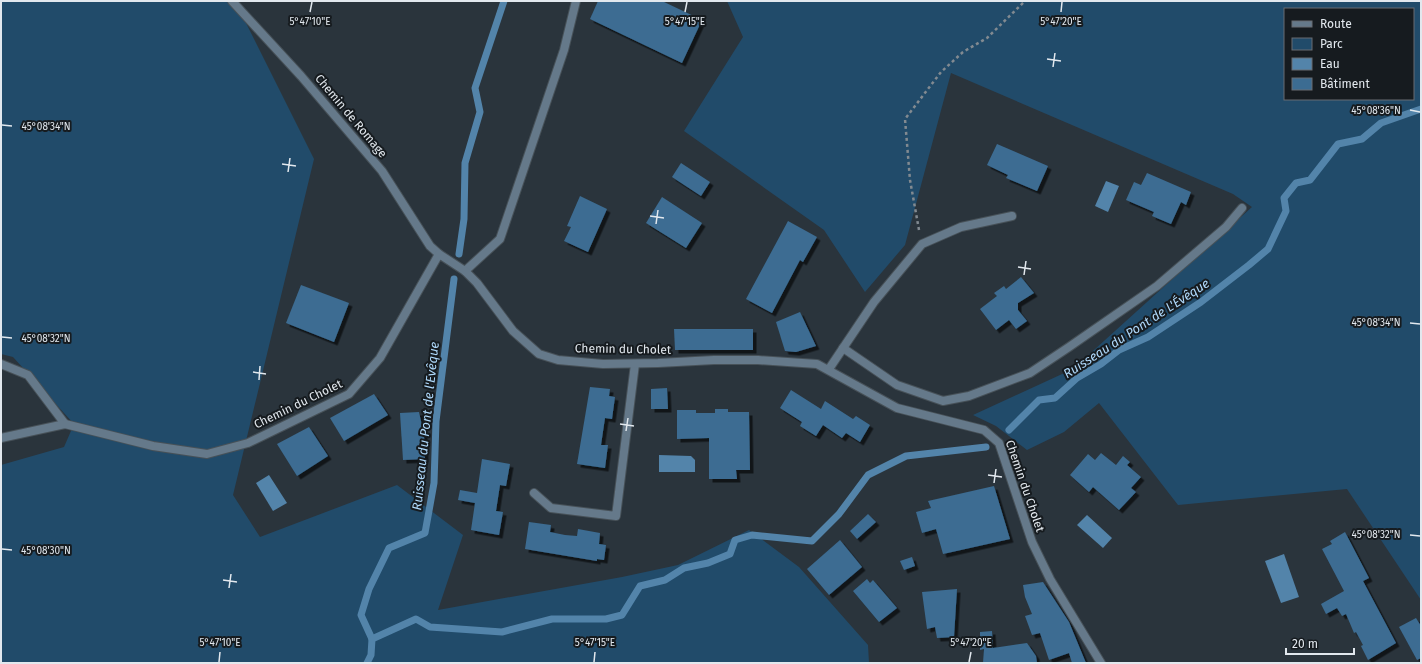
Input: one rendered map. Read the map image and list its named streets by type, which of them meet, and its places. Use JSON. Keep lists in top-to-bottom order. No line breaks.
{"streets":{"street":["Chemin de Romage","Chemin du Cholet"]},"crossings":[["Chemin de Romage","Chemin du Cholet"]],"water":["Ruisseau du Pont de L'Évêque","Ruisseau du Pont de l'Evêque"],"legend":["Route","Parc","Eau","Bâtiment"],"scale_bar":"20 m","coordinates":["5°47'10\"E","5°47'15\"E","5°47'20\"E","45°08'36\"N","45°08'34\"N","45°08'32\"N","45°08'30\"N"]}
